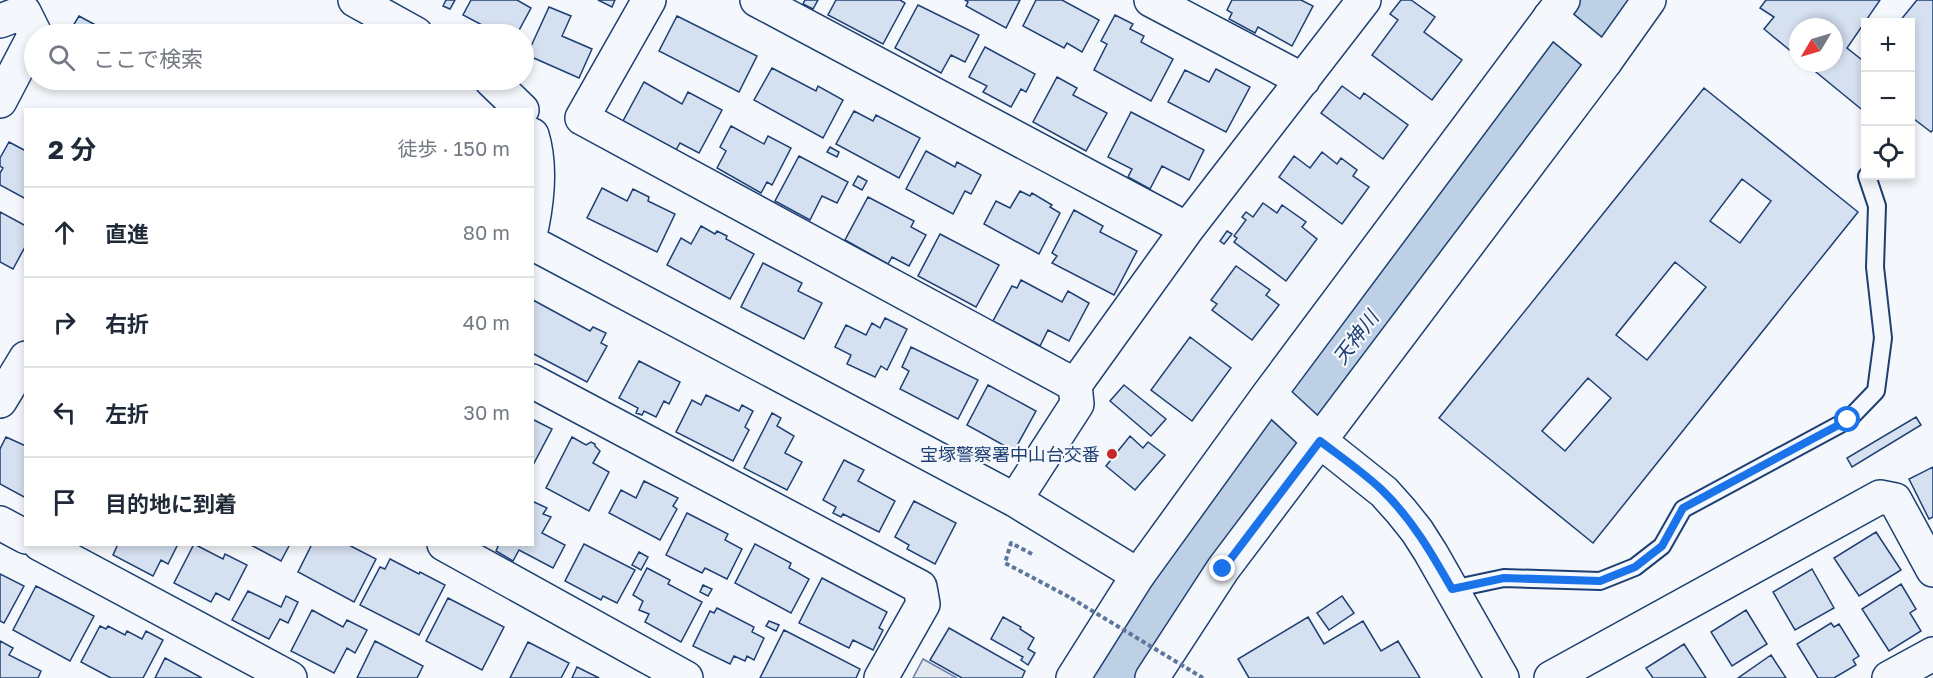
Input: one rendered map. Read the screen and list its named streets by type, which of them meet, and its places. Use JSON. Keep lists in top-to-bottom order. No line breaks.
{"water":["天神川"],"places":["宝塚警察署中山台交番"],"north":"bottom left","page":{"map_buttons":["+","−"],"search":"ここで検索","heading":["2 分","徒歩 · 150 m"],"list":[["直進","80 m"],["右折","40 m"],["左折","30 m"],"目的地に到着"]}}
